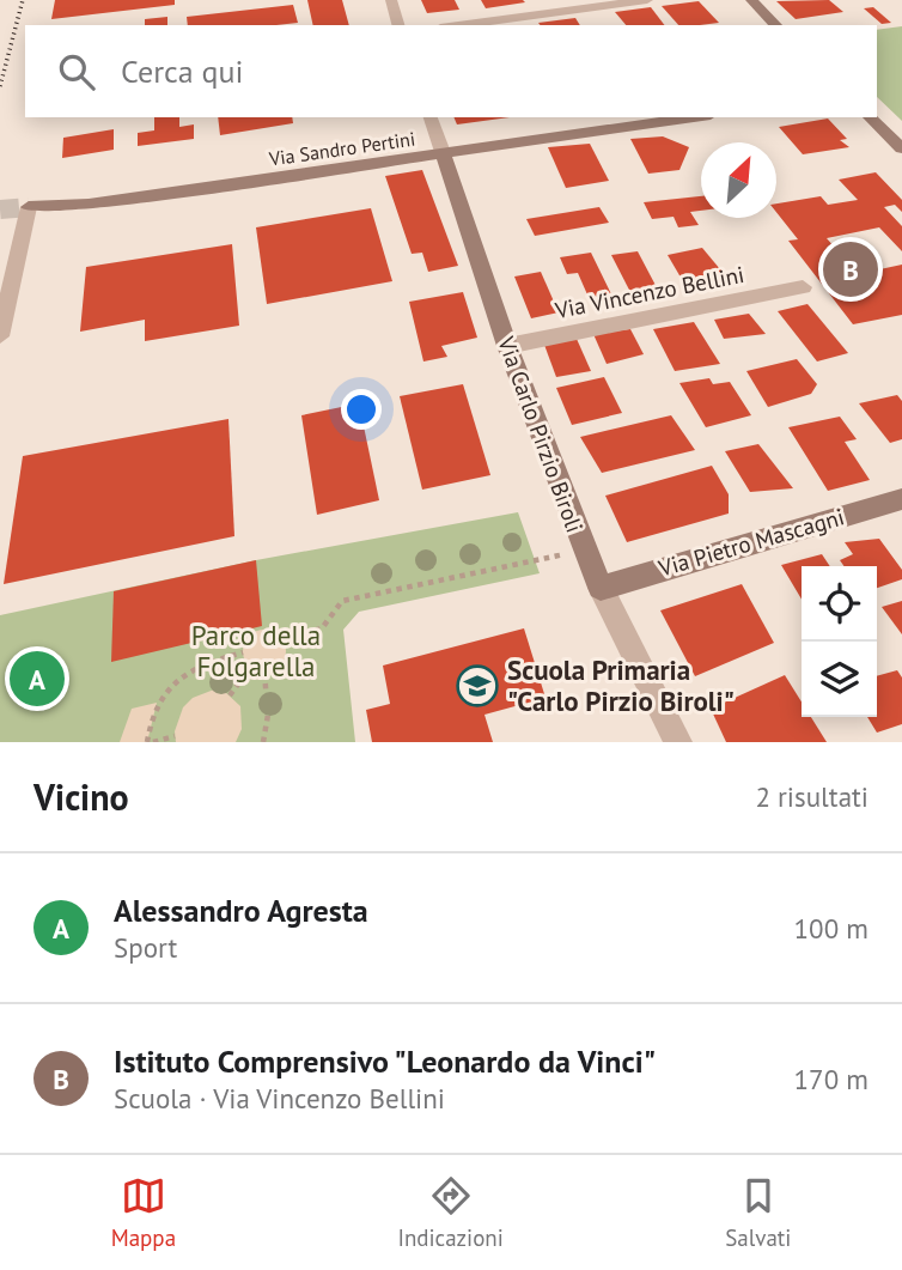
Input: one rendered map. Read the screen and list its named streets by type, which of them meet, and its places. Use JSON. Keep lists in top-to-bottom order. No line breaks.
{"streets":{"street":["Via Sandro Pertini","Via Vincenzo Bellini","Via Carlo Pirzio Biroli","Via Pietro Mascagni"]},"crossings":[["Via Sandro Pertini","Via Carlo Pirzio Biroli"],["Via Vincenzo Bellini","Via Carlo Pirzio Biroli"],["Via Carlo Pirzio Biroli","Via Pietro Mascagni"]],"parks":["Parco della Folgarella"],"places":{"school or university":["Scuola Primaria \"Carlo Pirzio Biroli\""]},"north":"top right","page":{"search":"Cerca qui","pins":["B","A"],"heading":["Vicino","2 risultati"],"list":[{"mark":"A","name":"Alessandro Agresta","note":"Sport","value":"100 m"},{"mark":"B","name":"Istituto Comprensivo \"Leonardo da Vinci\"","note":"Scuola · Via Vincenzo Bellini","value":"170 m"}],"nav":["Mappa","Indicazioni","Salvati"]}}
